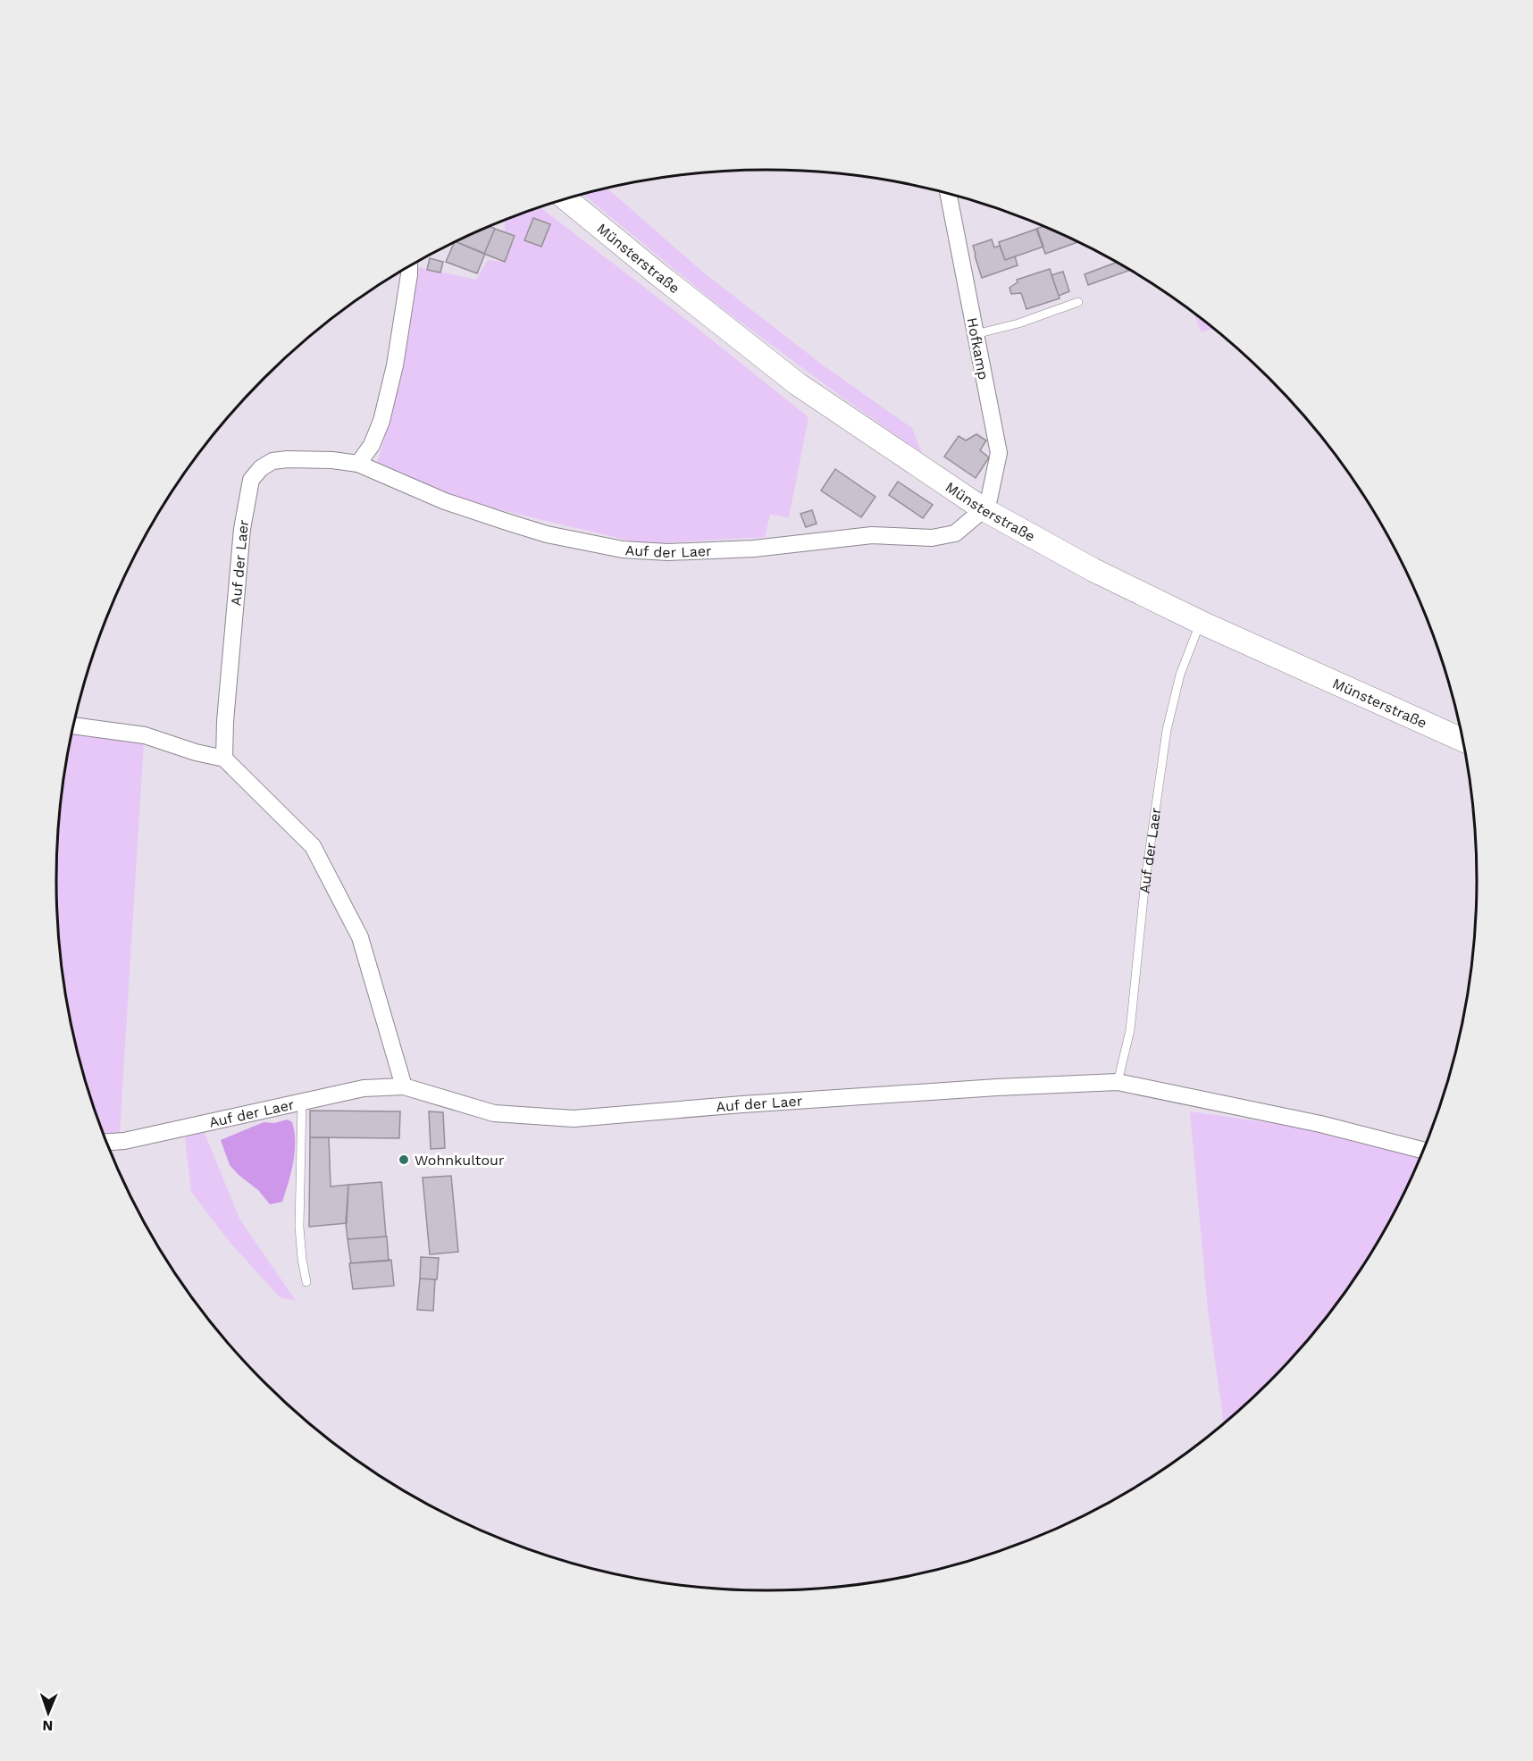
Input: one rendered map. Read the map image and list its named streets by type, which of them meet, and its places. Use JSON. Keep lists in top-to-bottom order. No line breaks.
{"streets":{"main road":["Münsterstraße"],"street":["Hofkamp","Auf der Laer"]},"crossings":[["Münsterstraße","Hofkamp"],["Münsterstraße","Auf der Laer"],["Hofkamp","Auf der Laer"]],"places":["Wohnkultour"],"north":"bottom"}
